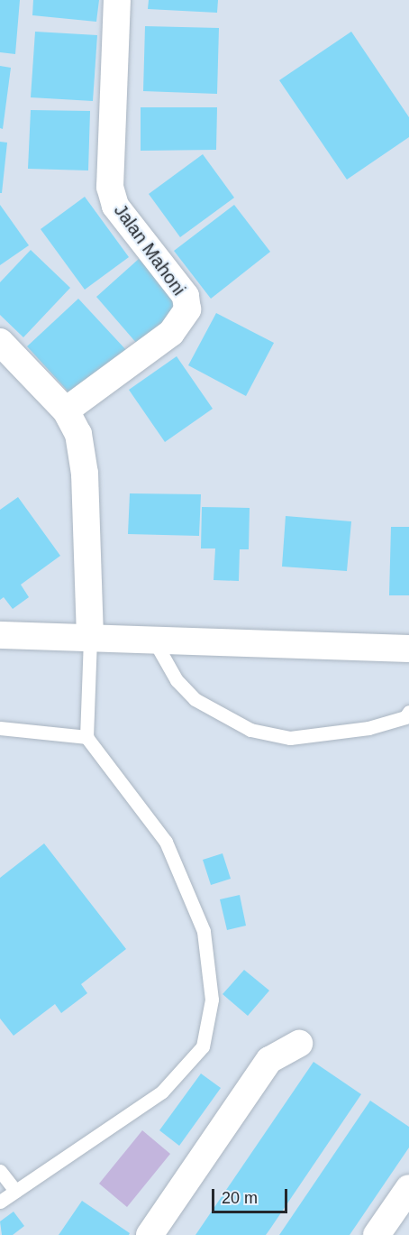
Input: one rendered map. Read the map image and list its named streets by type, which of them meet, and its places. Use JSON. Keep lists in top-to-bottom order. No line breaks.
{"streets":{"street":["Jalan Mahoni"]},"scale_bar":"20 m"}
